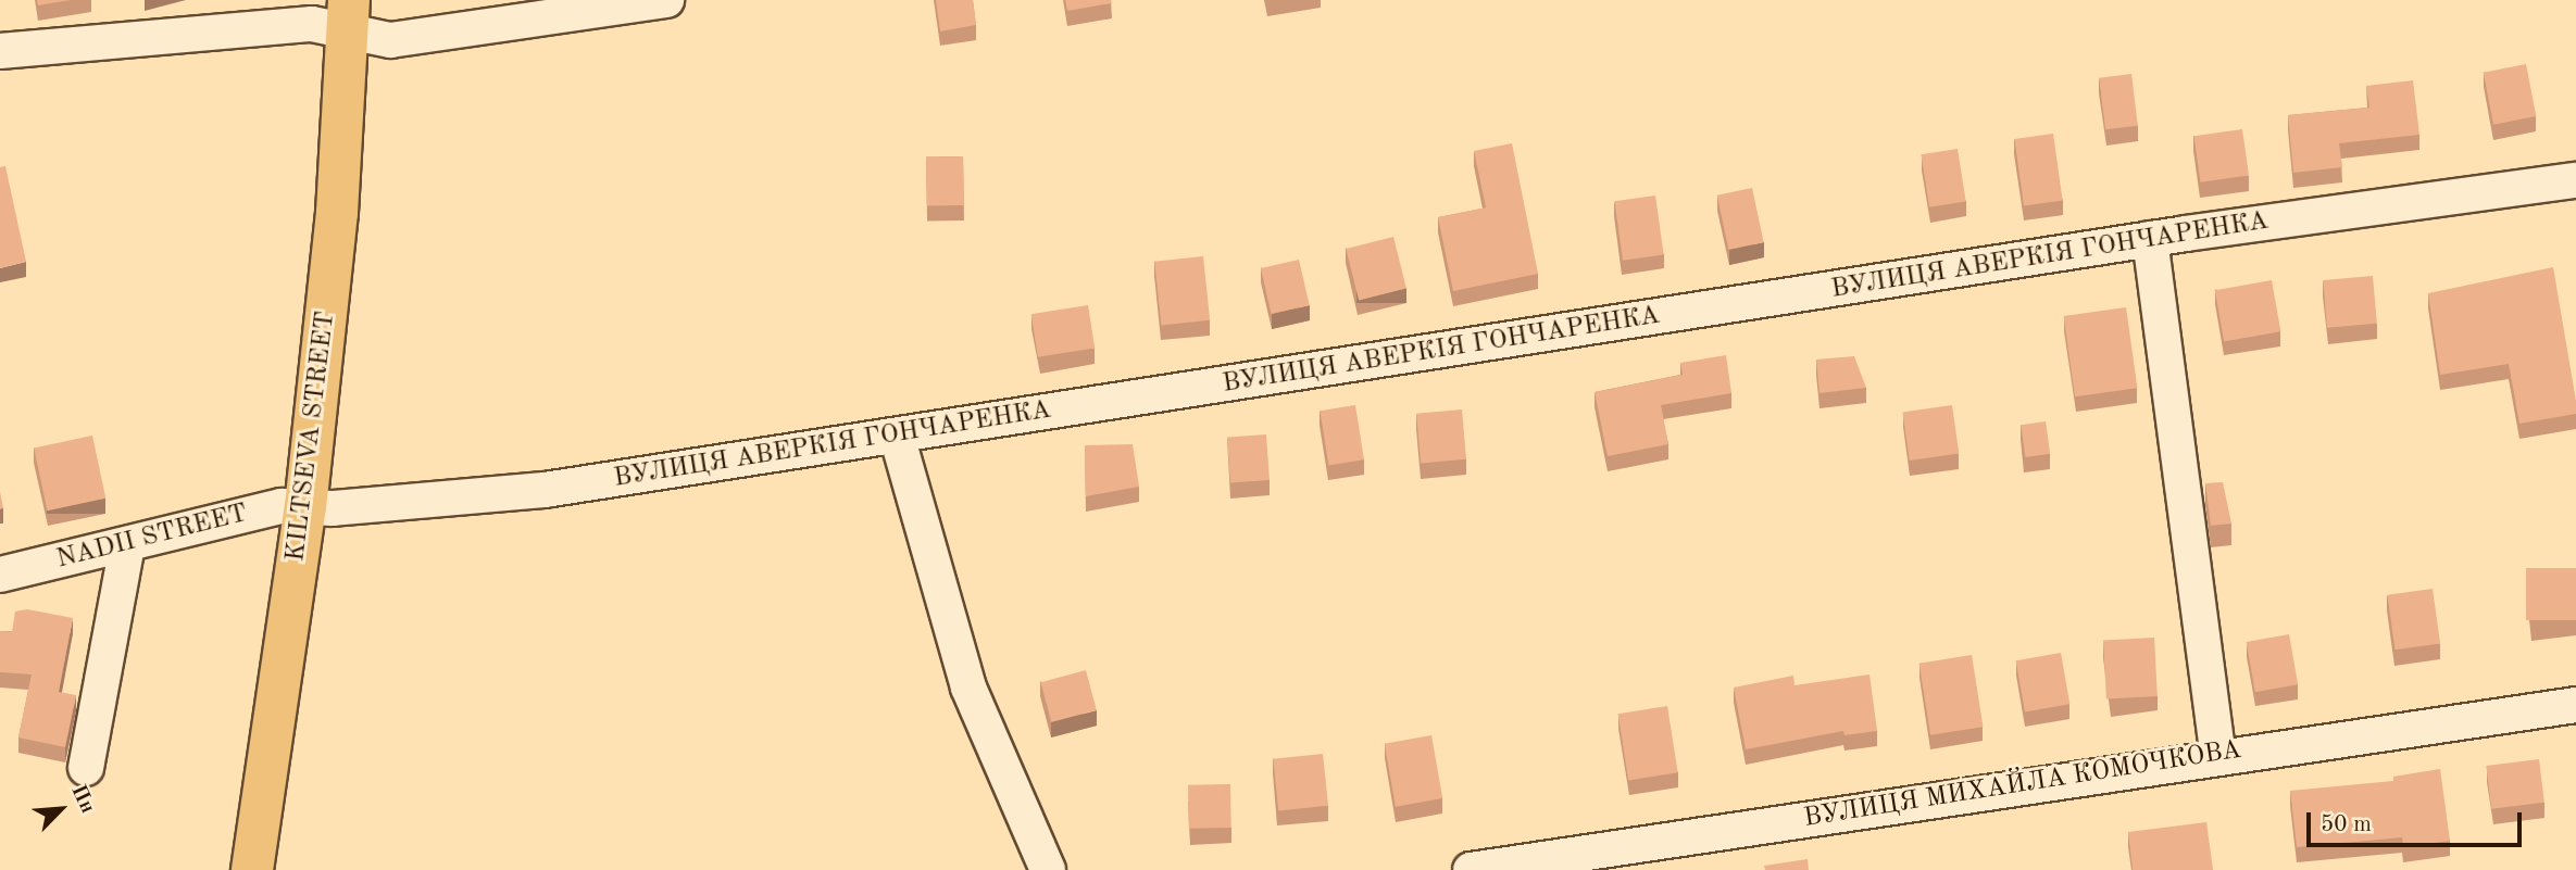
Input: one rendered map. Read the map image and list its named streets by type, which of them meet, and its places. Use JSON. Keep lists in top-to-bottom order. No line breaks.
{"streets":{"main road":["KILTSEVA STREET"],"street":["ВУЛИЦЯ АВЕРКІЯ ГОНЧАРЕНКА","NADII STREET","ВУЛИЦЯ МИХАЙЛА КОМОЧКОВА"]},"crossings":[["ВУЛИЦЯ АВЕРКІЯ ГОНЧАРЕНКА","KILTSEVA STREET"],["ВУЛИЦЯ АВЕРКІЯ ГОНЧАРЕНКА","NADII STREET"],["KILTSEVA STREET","NADII STREET"]],"scale_bar":"50 m","north":"top right"}
